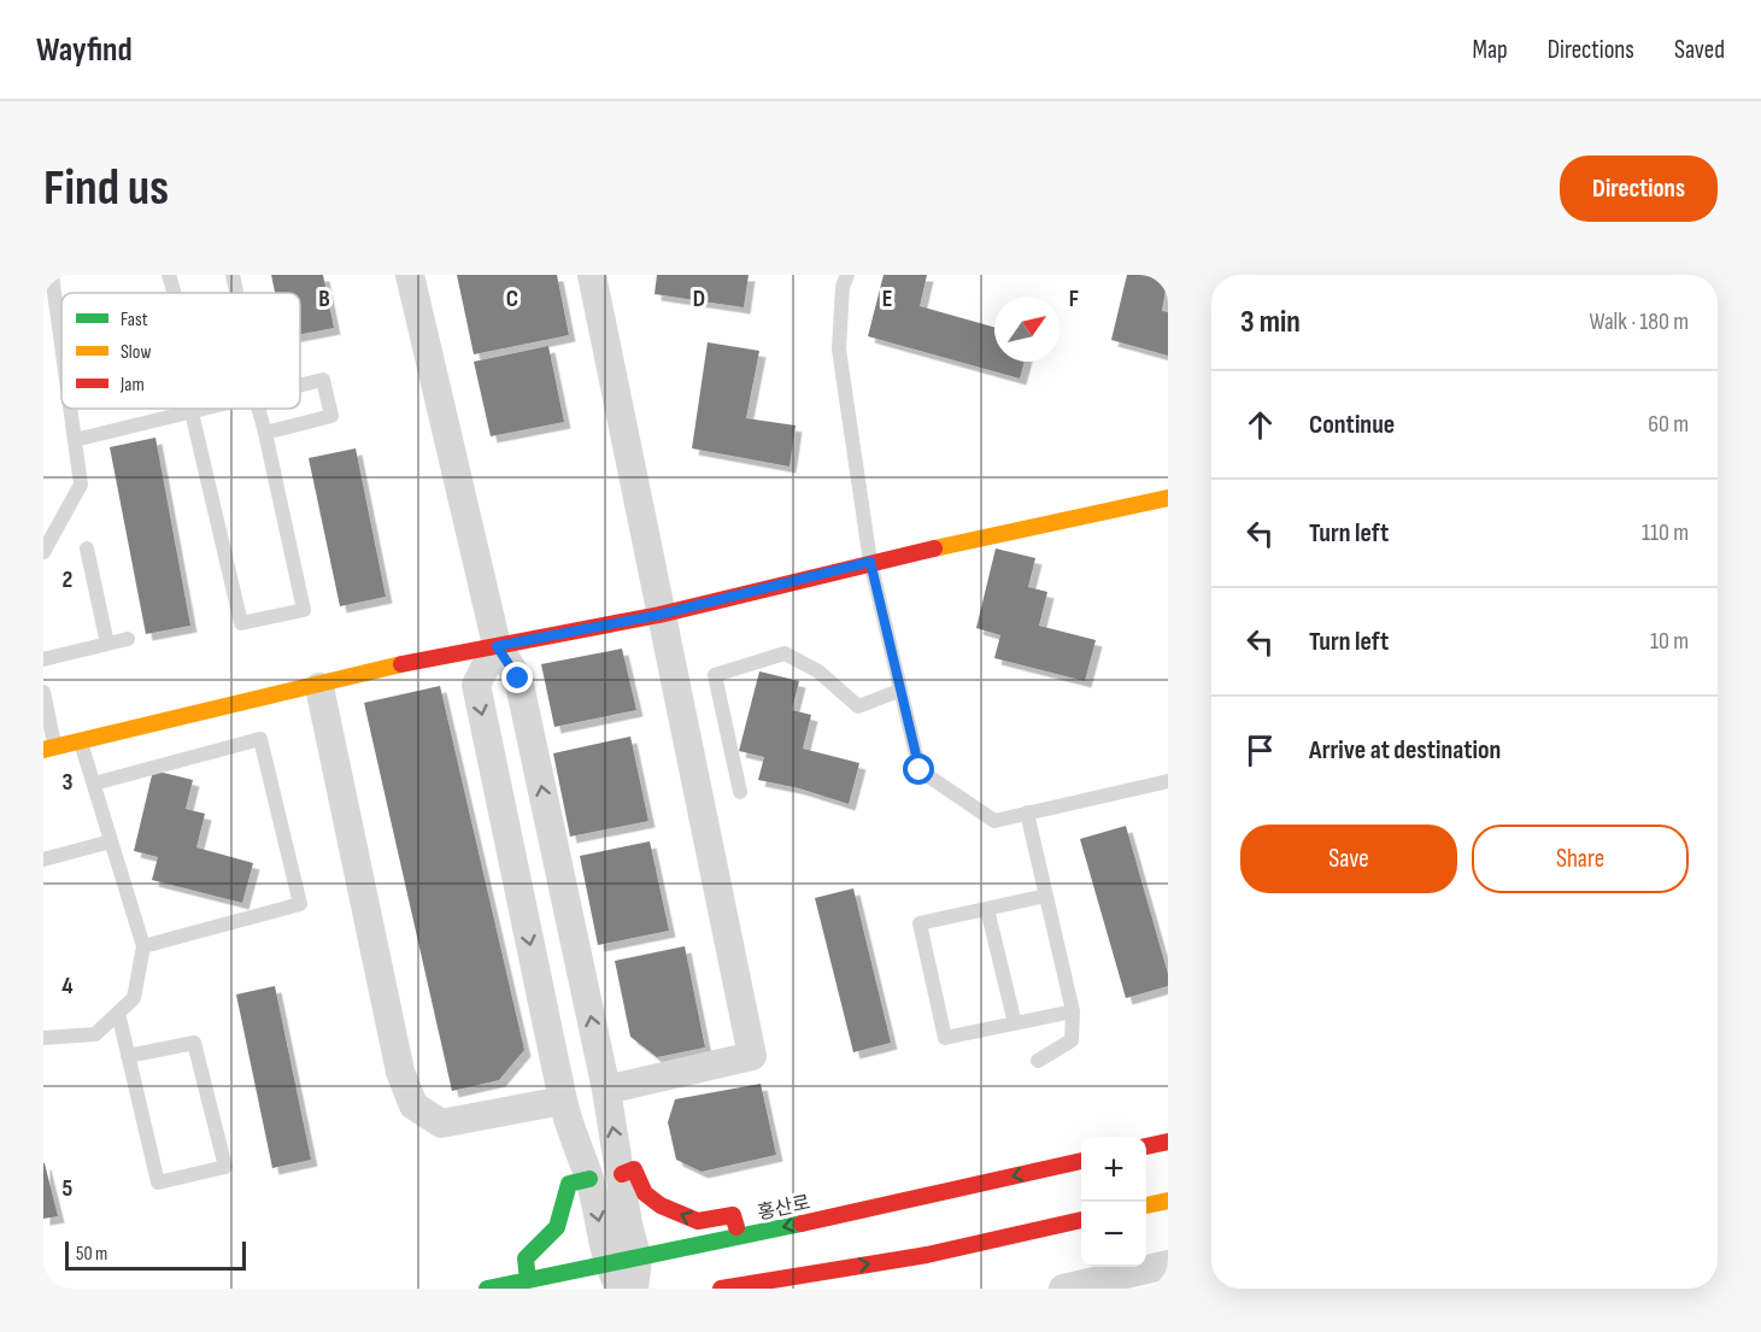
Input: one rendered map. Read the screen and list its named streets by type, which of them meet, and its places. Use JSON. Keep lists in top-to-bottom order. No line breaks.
{"streets":{"street":["홍산로"]},"legend":["Fast","Slow","Jam"],"scale_bar":"50 m","north":"top right","page":{"header":"Wayfind","nav":["Map","Directions","Saved"],"buttons":["Directions",["Save","Share"]],"title":"Find us","heading":["3 min","Walk · 180 m"],"list":[["Continue","60 m"],["Turn left","110 m"],["Turn left","10 m"],"Arrive at destination"],"map_buttons":["+","−"],"scale":"50 m"},"grid":{"columns":["B","C","D","E","F"],"rows":["2","3","4","5"]}}
